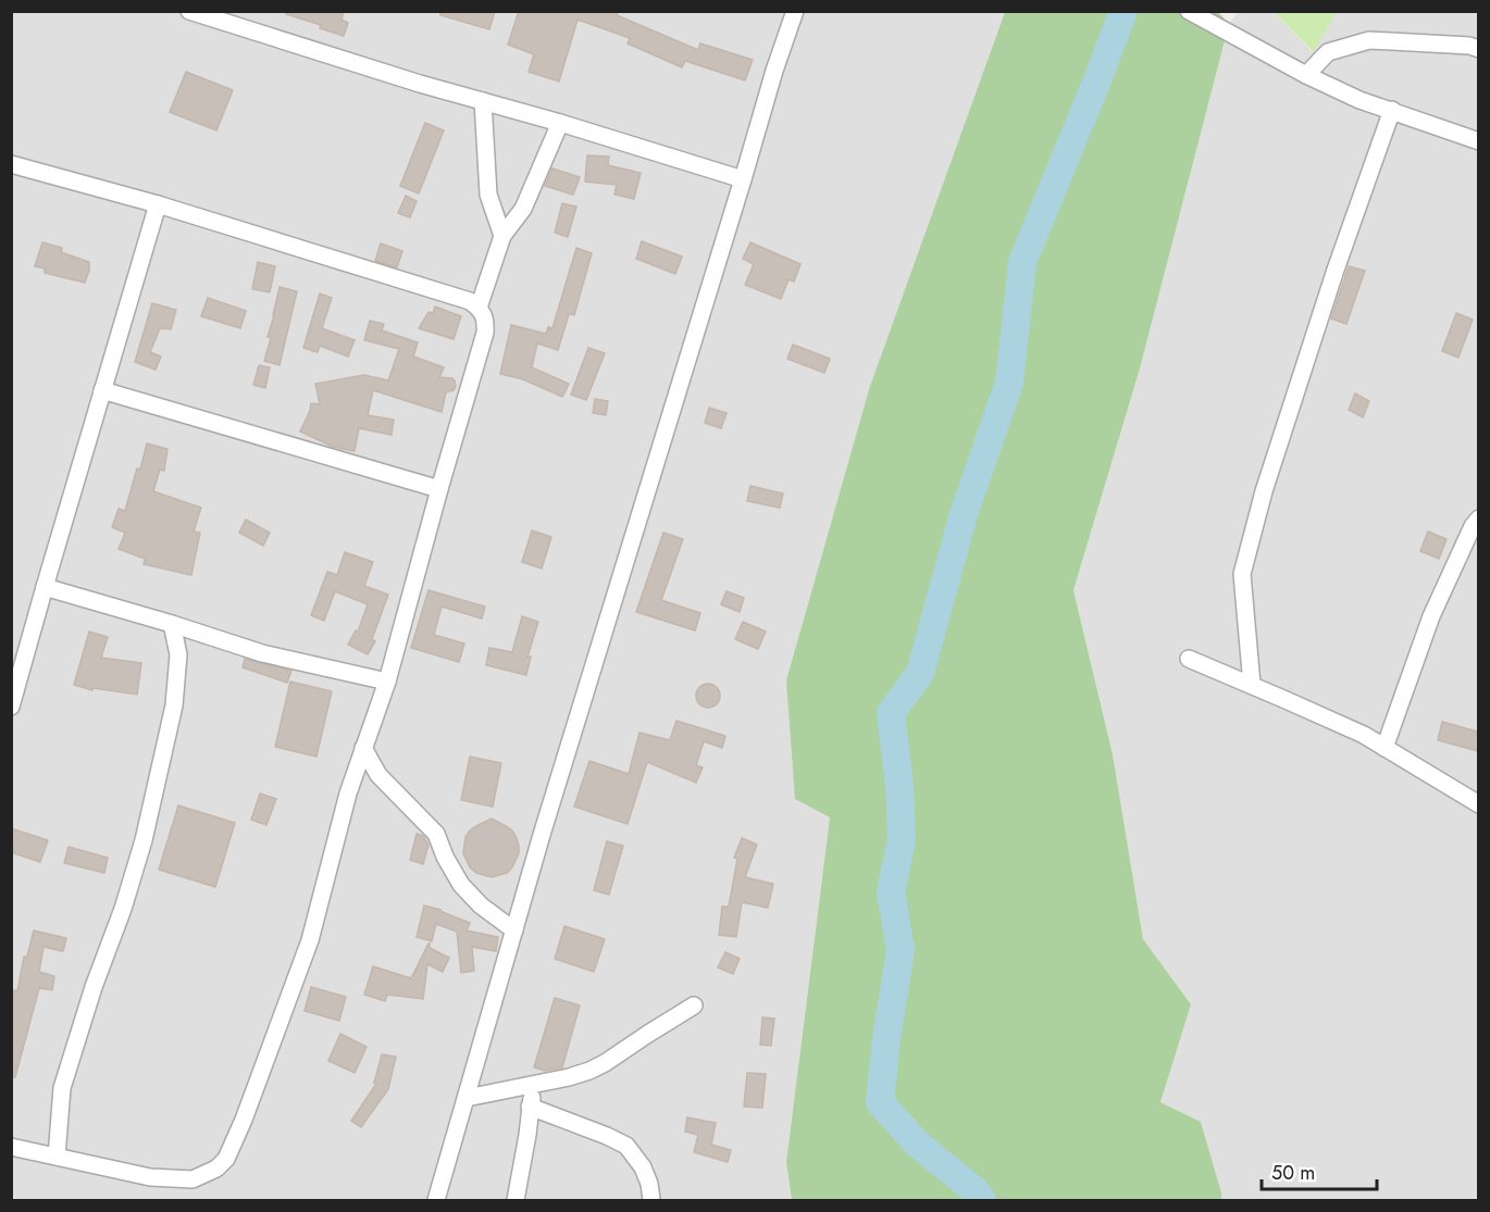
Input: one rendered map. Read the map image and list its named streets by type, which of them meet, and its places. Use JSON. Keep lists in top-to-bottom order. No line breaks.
{"scale_bar":"50 m"}
